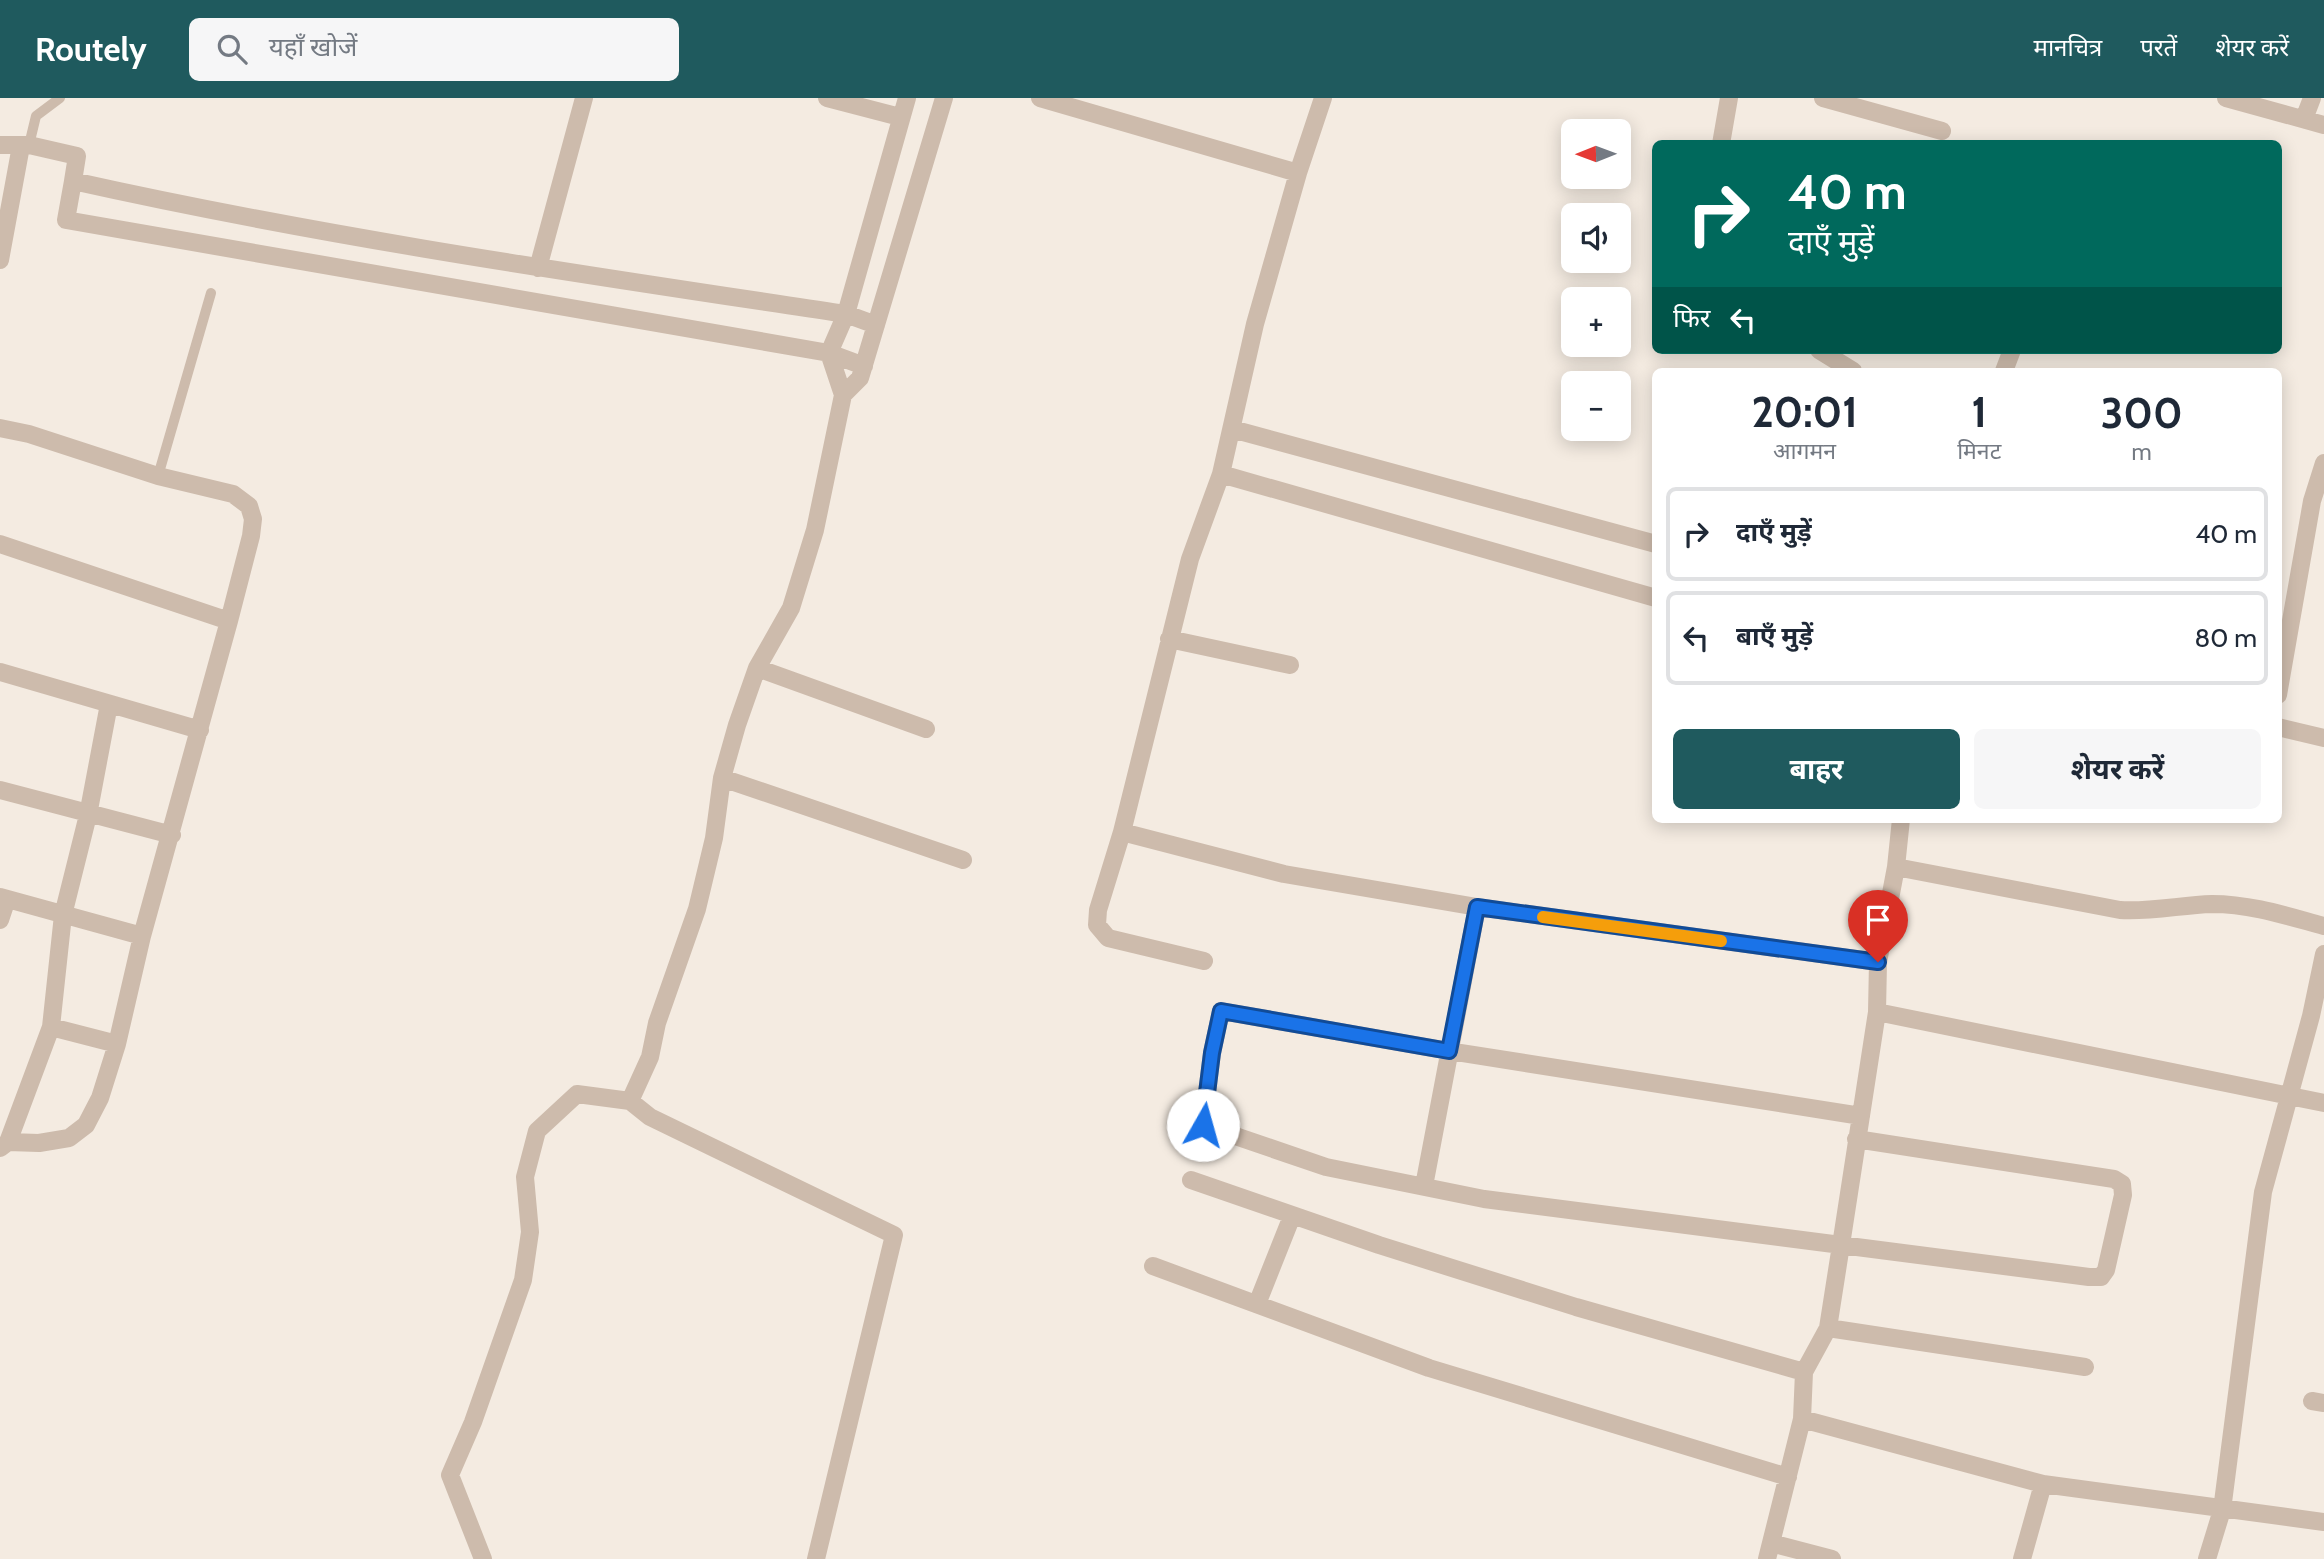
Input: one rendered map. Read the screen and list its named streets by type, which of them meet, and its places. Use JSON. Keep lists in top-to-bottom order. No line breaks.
{"north":"left","page":{"header":"Routely","search":"यहाँ खोजें","nav":["मानचित्र","परतें","शेयर करें"],"map_buttons":["+","−"],"turn":["40 m","दाएँ मुड़ें"],"then":"फिर","eta":["20:01","आगमन","1","मिनट","300","m"],"list":[{"name":"दाएँ मुड़ें","value":"40 m"},{"name":"बाएँ मुड़ें","value":"80 m"}],"buttons":["बाहर","शेयर करें"]}}
